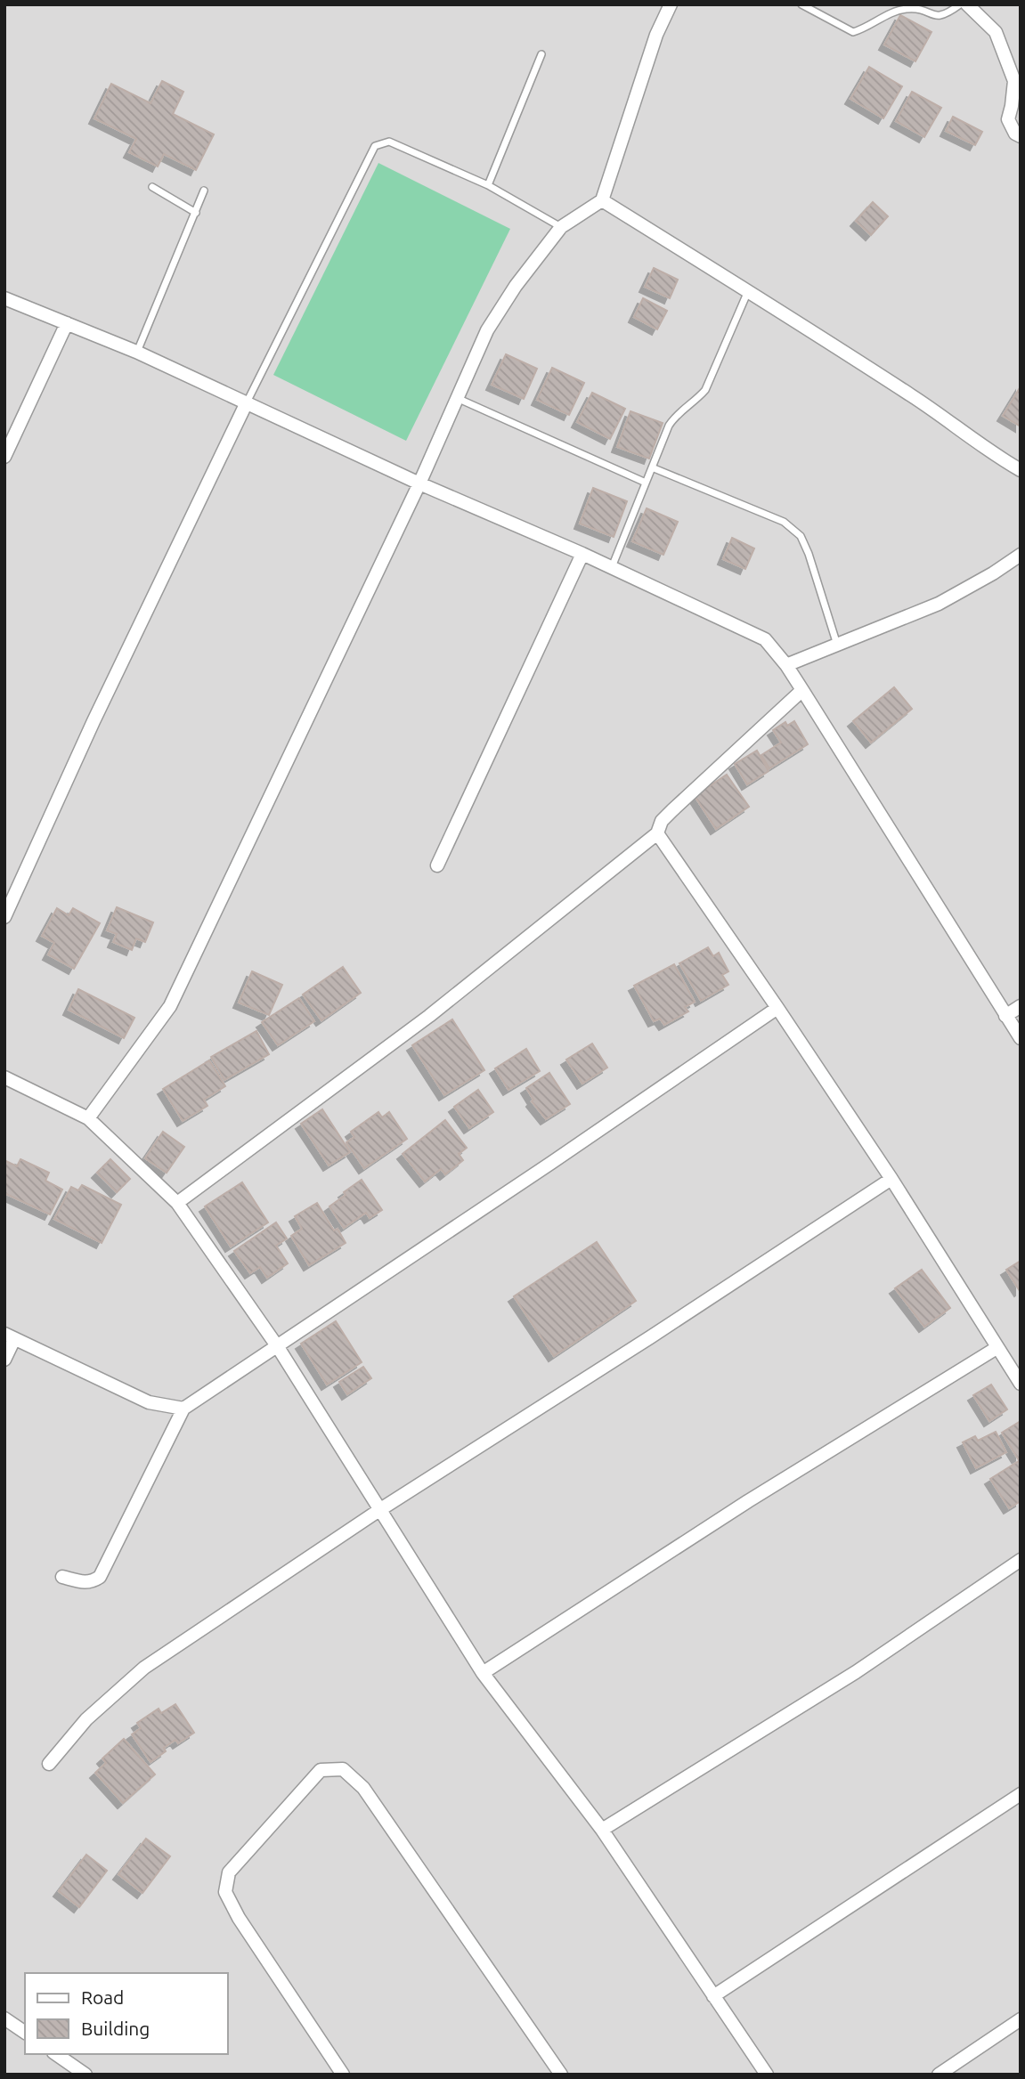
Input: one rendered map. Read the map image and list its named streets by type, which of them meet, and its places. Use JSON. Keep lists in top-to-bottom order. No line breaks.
{"legend":["Road","Building"]}
